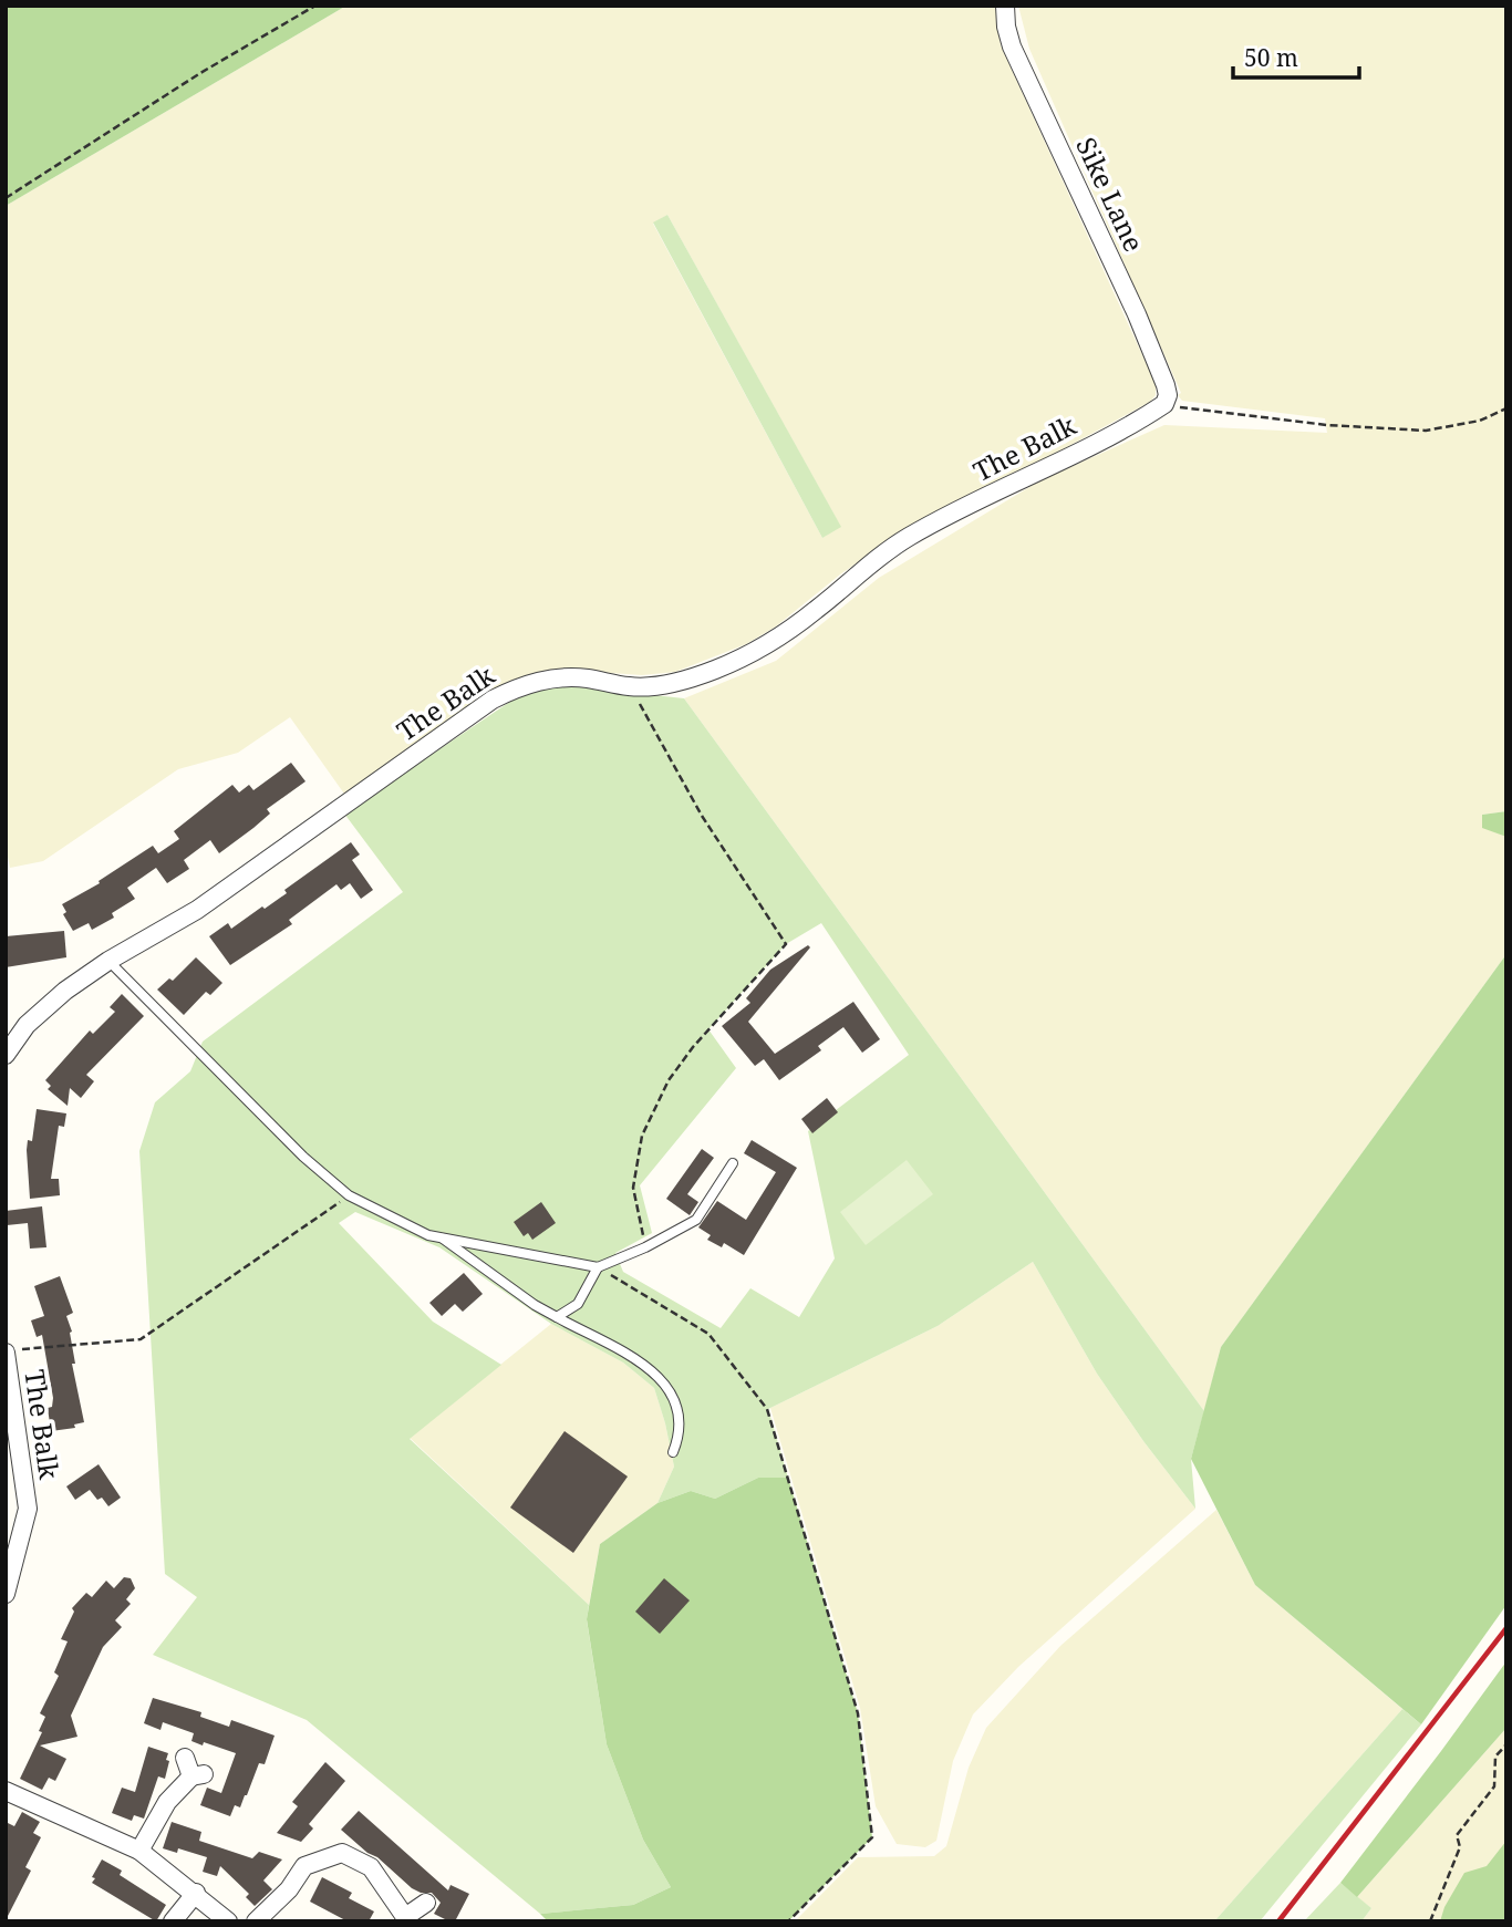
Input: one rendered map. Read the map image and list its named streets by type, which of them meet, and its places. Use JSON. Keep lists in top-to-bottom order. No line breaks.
{"streets":{"street":["Sike Lane","The Balk"]},"crossings":[["Sike Lane","The Balk"]],"scale_bar":"50 m"}
